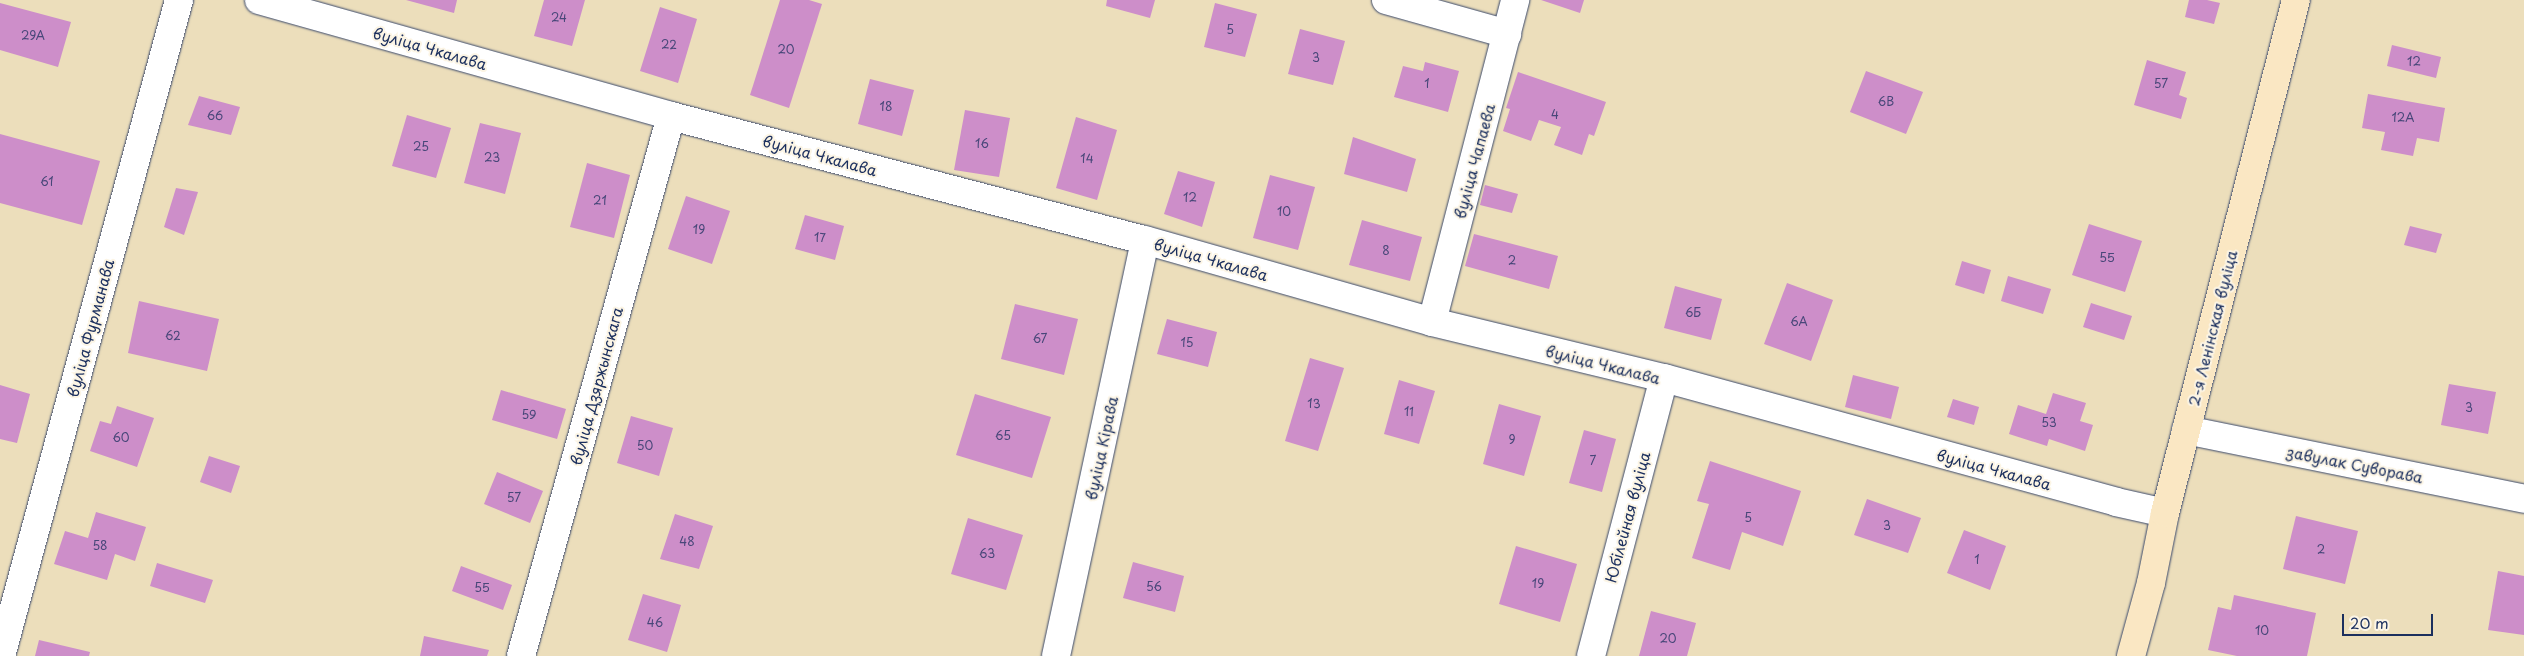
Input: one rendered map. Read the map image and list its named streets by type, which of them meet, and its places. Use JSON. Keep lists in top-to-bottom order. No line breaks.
{"streets":{"main road":["2-я Ленінская вуліца"],"street":["вуліца Чкалава","вуліца Чапаева","вуліца Фурманава","вуліца Дзяржынскага","вуліца Кірава","завулак Суворава","Юбілейная вуліца"]},"crossings":[["вуліца Чкалава","вуліца Чапаева"],["вуліца Чкалава","2-я Ленінская вуліца"],["вуліца Чкалава","вуліца Дзяржынскага"],["вуліца Чкалава","вуліца Кірава"],["вуліца Чкалава","Юбілейная вуліца"],["2-я Ленінская вуліца","завулак Суворава"]],"house_numbers":["24","5","29А","22","20","3","12","1","57","6В","18","4","66","12А","16","25","23","14","61","12","21","10","19","17","8","55","2","6Б","6А","62","67","15","13","3","11","59","53","65","60","9","50","7","57","5","3","48","58","2","63","1","19","56","55","46","10","20"],"scale_bar":"20 m"}
